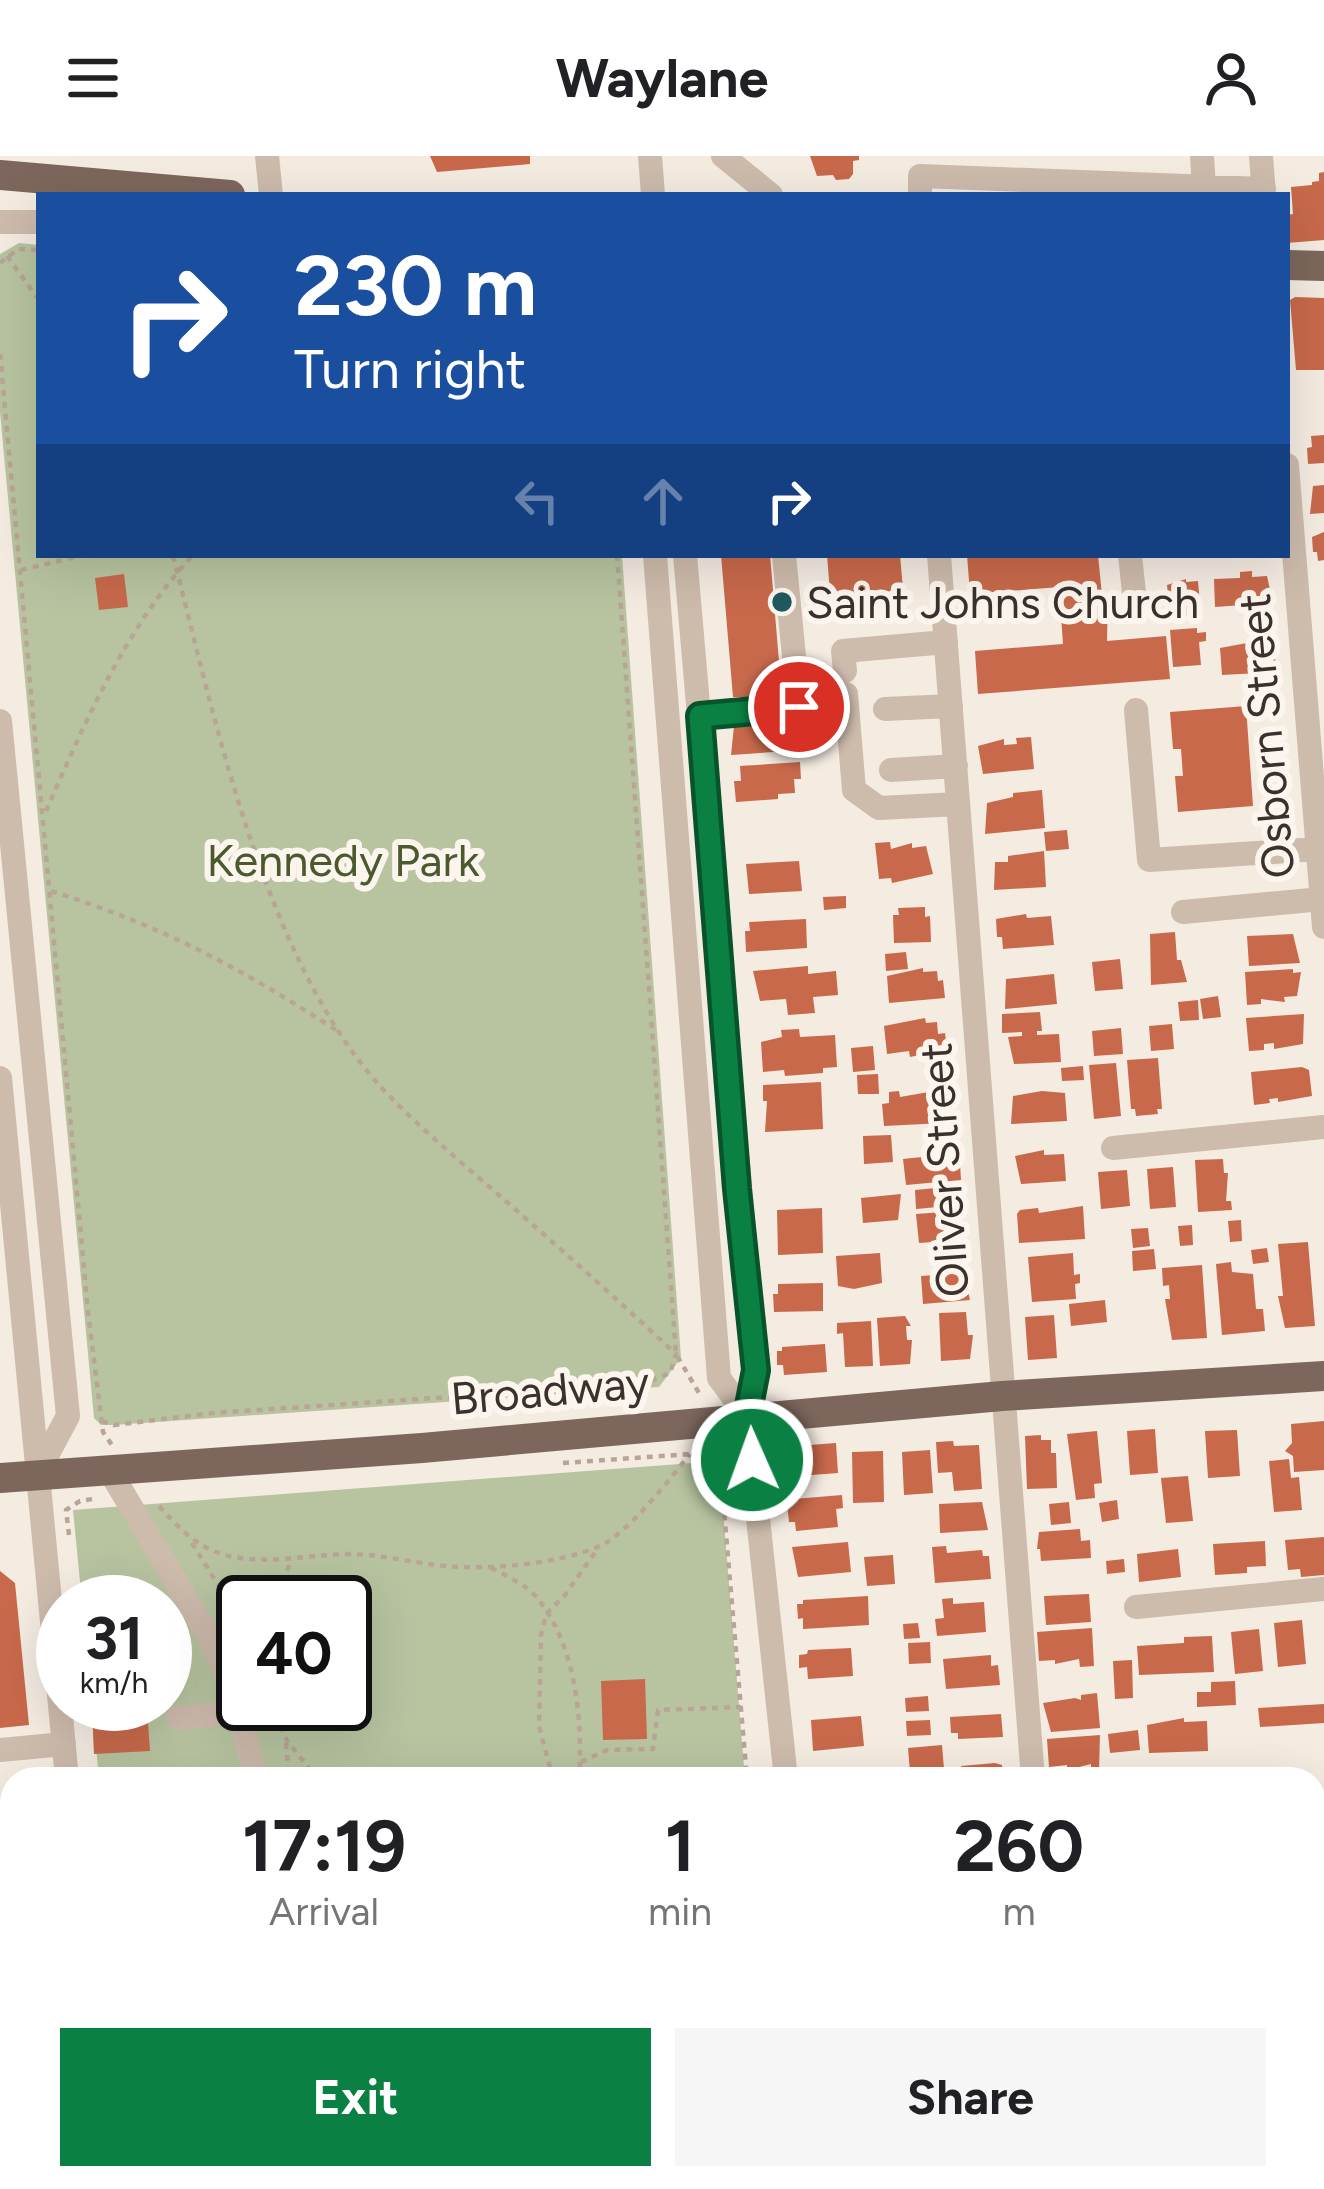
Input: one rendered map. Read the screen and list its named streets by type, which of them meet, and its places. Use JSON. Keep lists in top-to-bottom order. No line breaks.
{"streets":{"main road":["Broadway"],"street":["Osborn Street","Oliver Street"]},"crossings":[["Oliver Street","Broadway"]],"parks":["Kennedy Park"],"places":["Saint Johns Church"],"page":{"header":"Waylane","turn":["230 m","Turn right"],"speed":"31 km/h","limit":"40","eta":["17:19","Arrival","1","min","260","m"],"buttons":["Exit","Share"]}}
